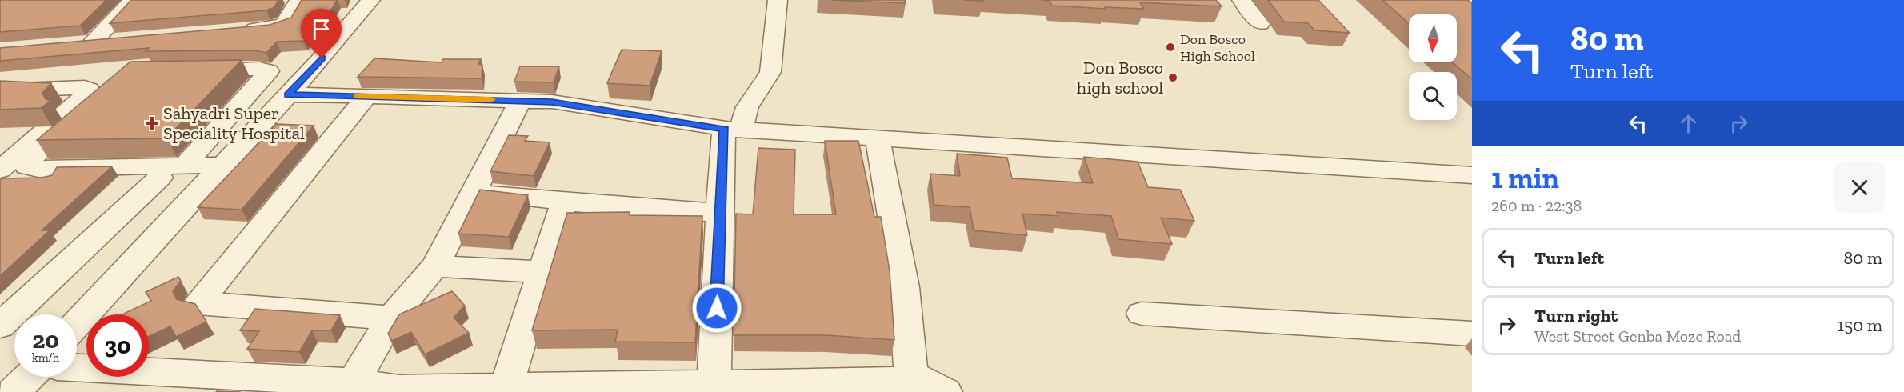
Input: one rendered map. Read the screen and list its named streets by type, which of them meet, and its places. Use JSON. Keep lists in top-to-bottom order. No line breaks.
{"places":{"other":["Don Bosco High School","Don Bosco high school"],"health":["Sahyadri Super Speciality Hospital"]},"north":"bottom","page":{"turn":["80 m","Turn left"],"heading":["1 min","260 m · 22:38"],"list":[{"name":"Turn left","value":"80 m"},{"name":"Turn right","note":"West Street Genba Moze Road","value":"150 m"}],"speed":"20 km/h","limit":"30"}}
